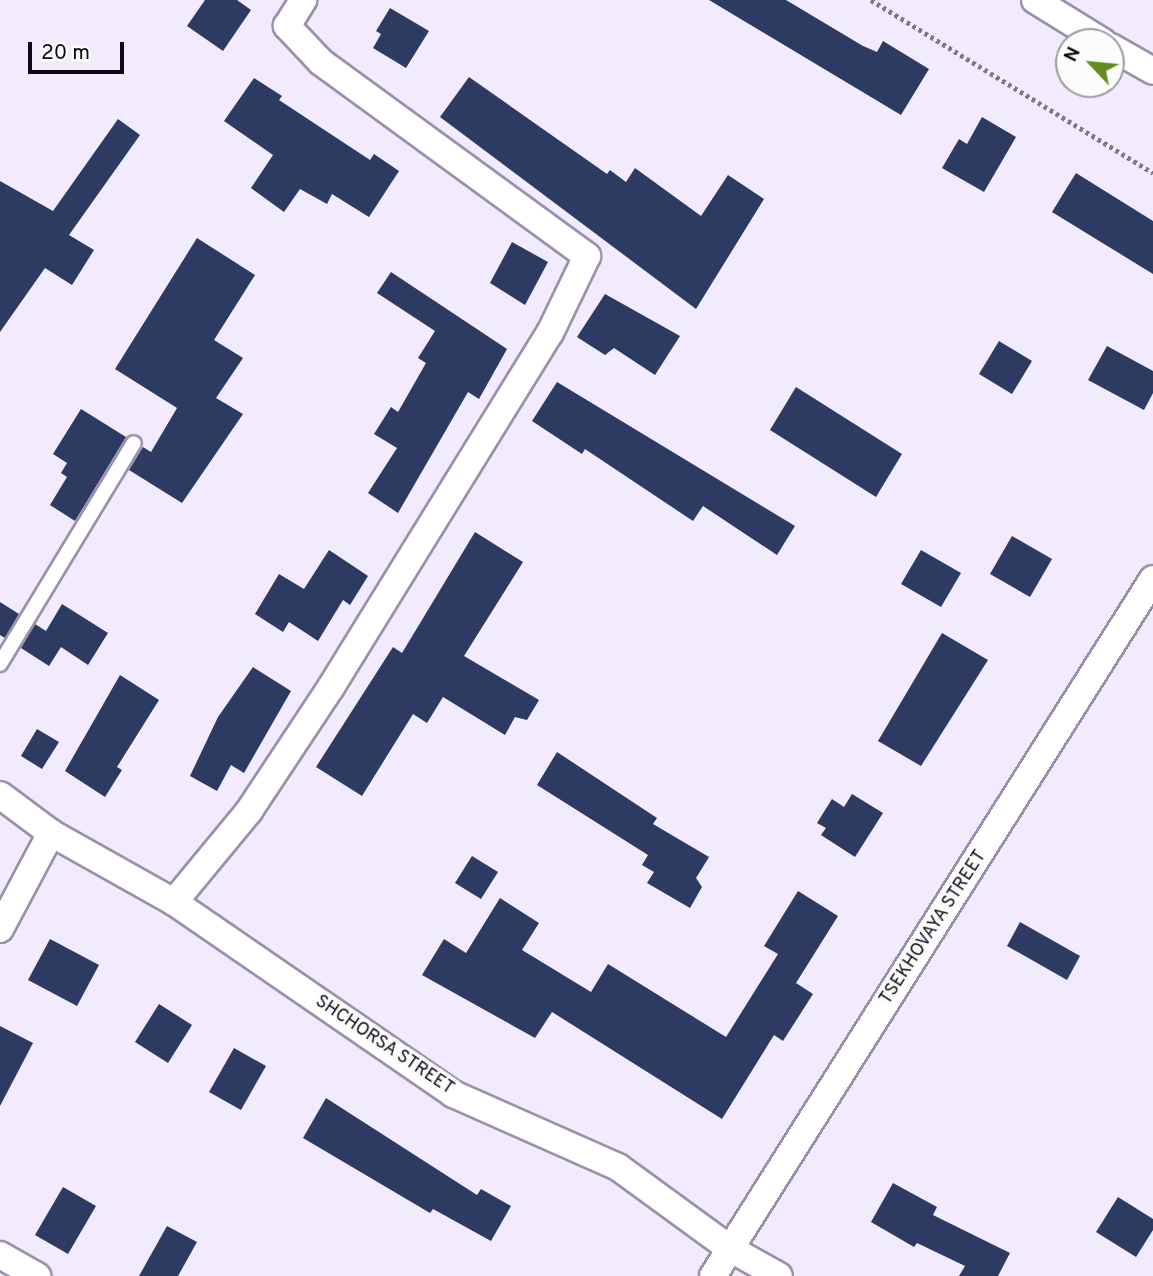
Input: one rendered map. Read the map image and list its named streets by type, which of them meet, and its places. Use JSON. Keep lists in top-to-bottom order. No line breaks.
{"streets":{"street":["TSEKHOVAYA STREET","SHCHORSA STREET"]},"crossings":[["TSEKHOVAYA STREET","SHCHORSA STREET"]],"scale_bar":"20 m","north":"top left"}
